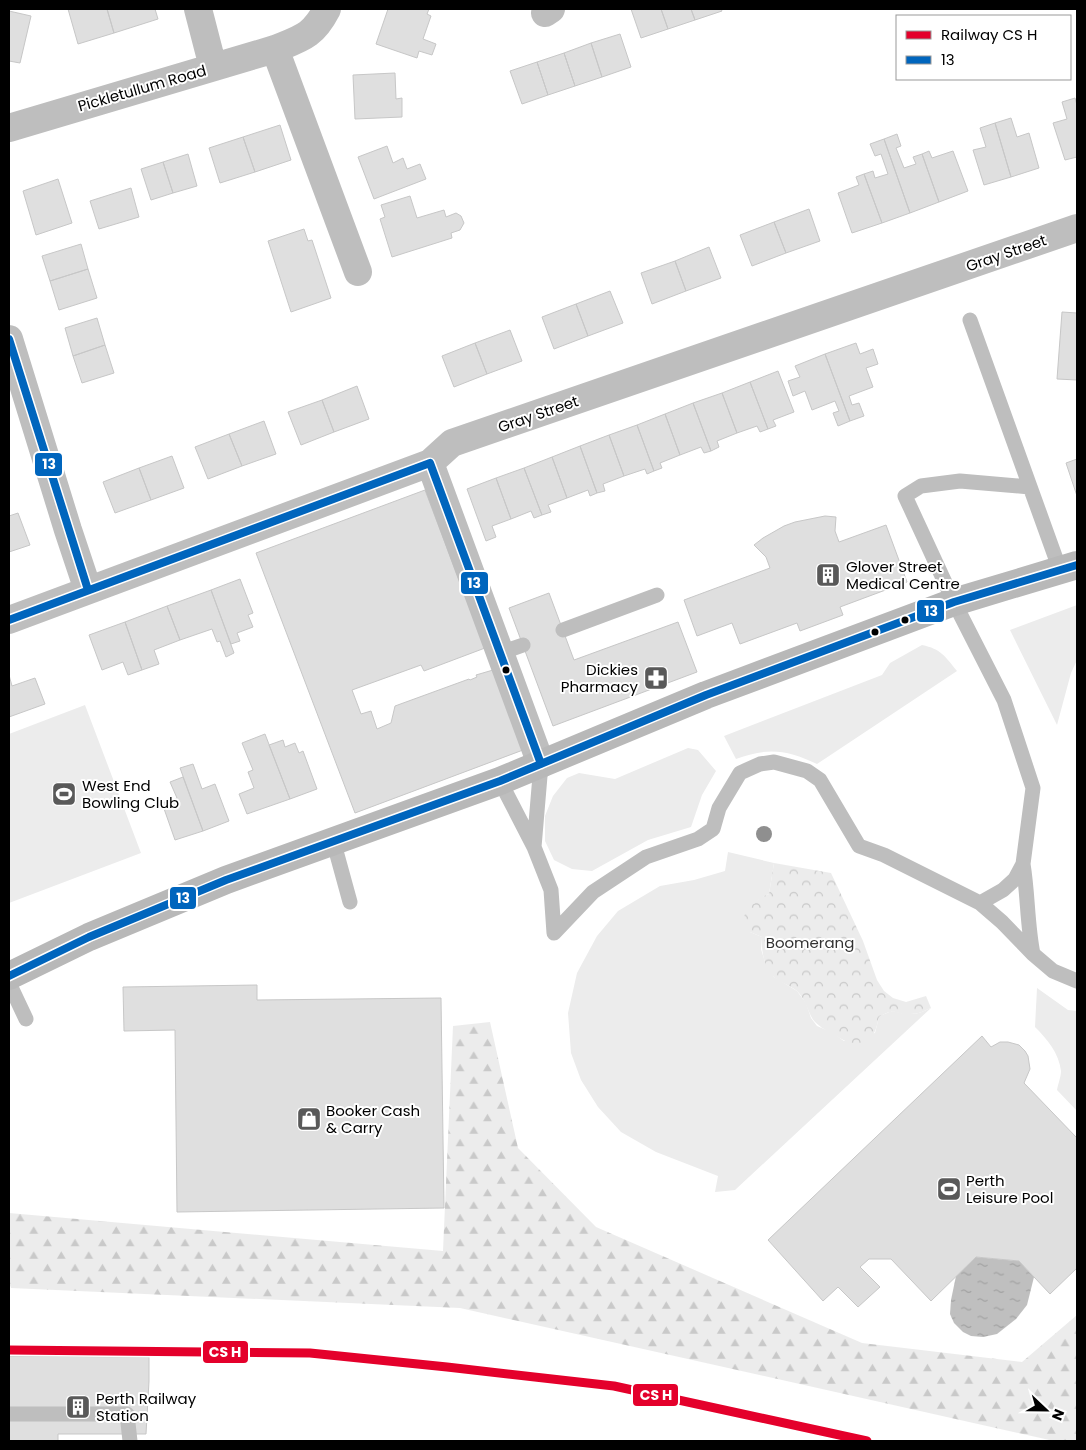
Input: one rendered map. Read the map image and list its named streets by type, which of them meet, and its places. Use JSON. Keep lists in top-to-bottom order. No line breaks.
{"streets":{"street":["Pickletullum Road","Gray Street"]},"parks":["Boomerang"],"places":{"building":["Glover Street Medical Centre","Perth Railway Station"],"pharmacy":["Dickies Pharmacy"],"sports":["West End Bowling Club","Perth Leisure Pool"],"shop":["Booker Cash & Carry"]},"lines":["transit line 13"],"legend":["Railway CS H","13"],"north":"right"}
